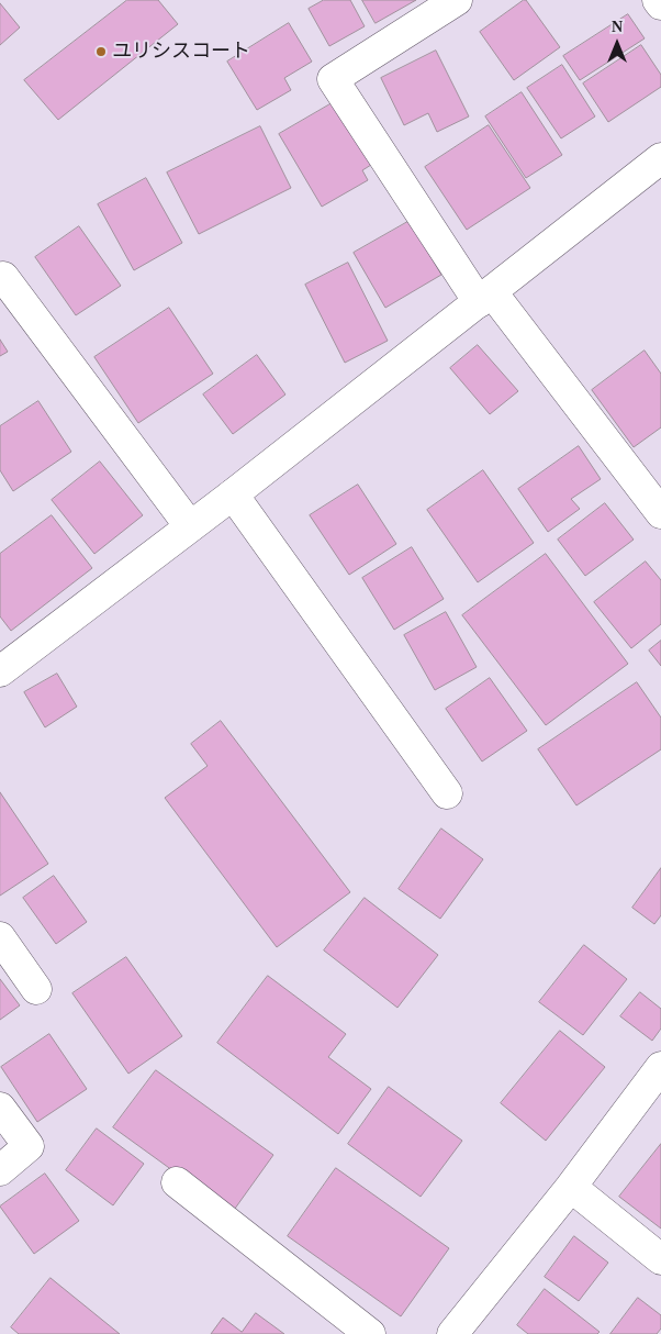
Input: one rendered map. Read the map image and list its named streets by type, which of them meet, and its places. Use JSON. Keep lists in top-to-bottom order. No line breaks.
{"places":["ユリシスコート"],"north":"top"}
